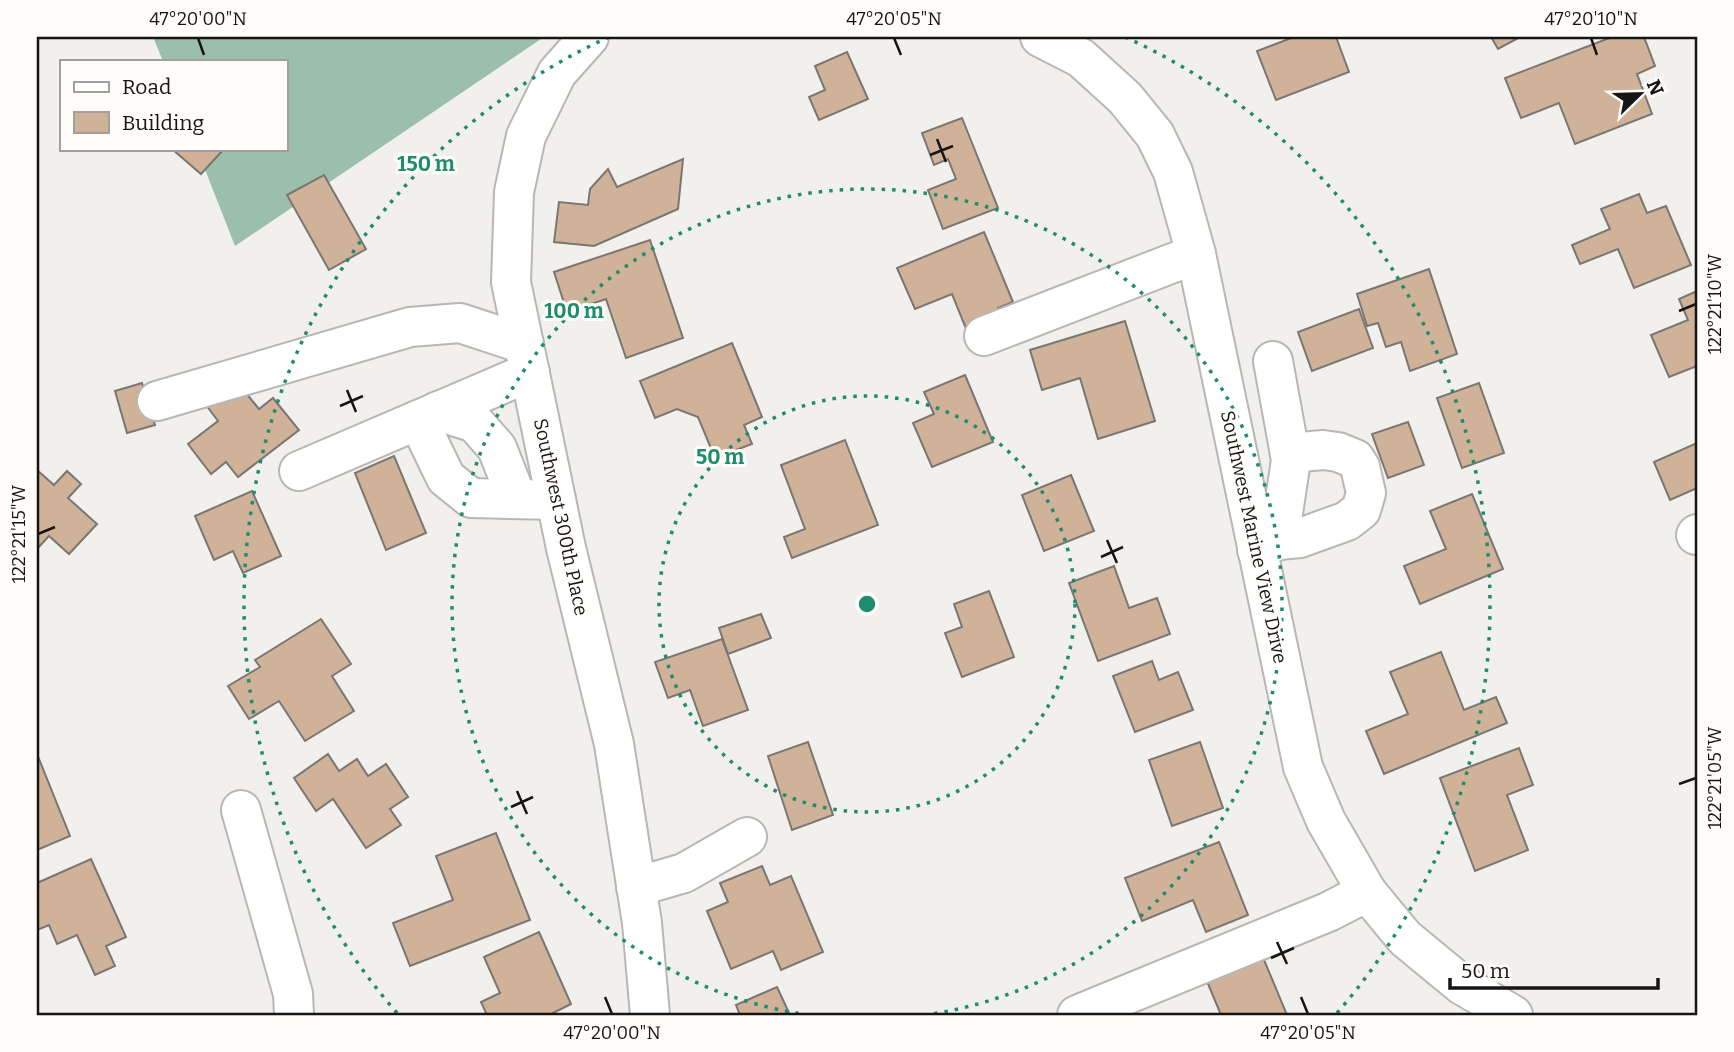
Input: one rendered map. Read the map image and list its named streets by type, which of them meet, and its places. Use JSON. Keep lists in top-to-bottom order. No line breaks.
{"streets":{"street":["Southwest 300th Place","Southwest Marine View Drive"]},"legend":["Road","Building"],"scale_bar":"50 m","north":"top right","coordinates":["47°20'00\"N","47°20'05\"N","47°20'10\"N","122°21'10\"W","122°21'15\"W","122°21'05\"W"],"rings":["150 m","100 m","50 m"]}
